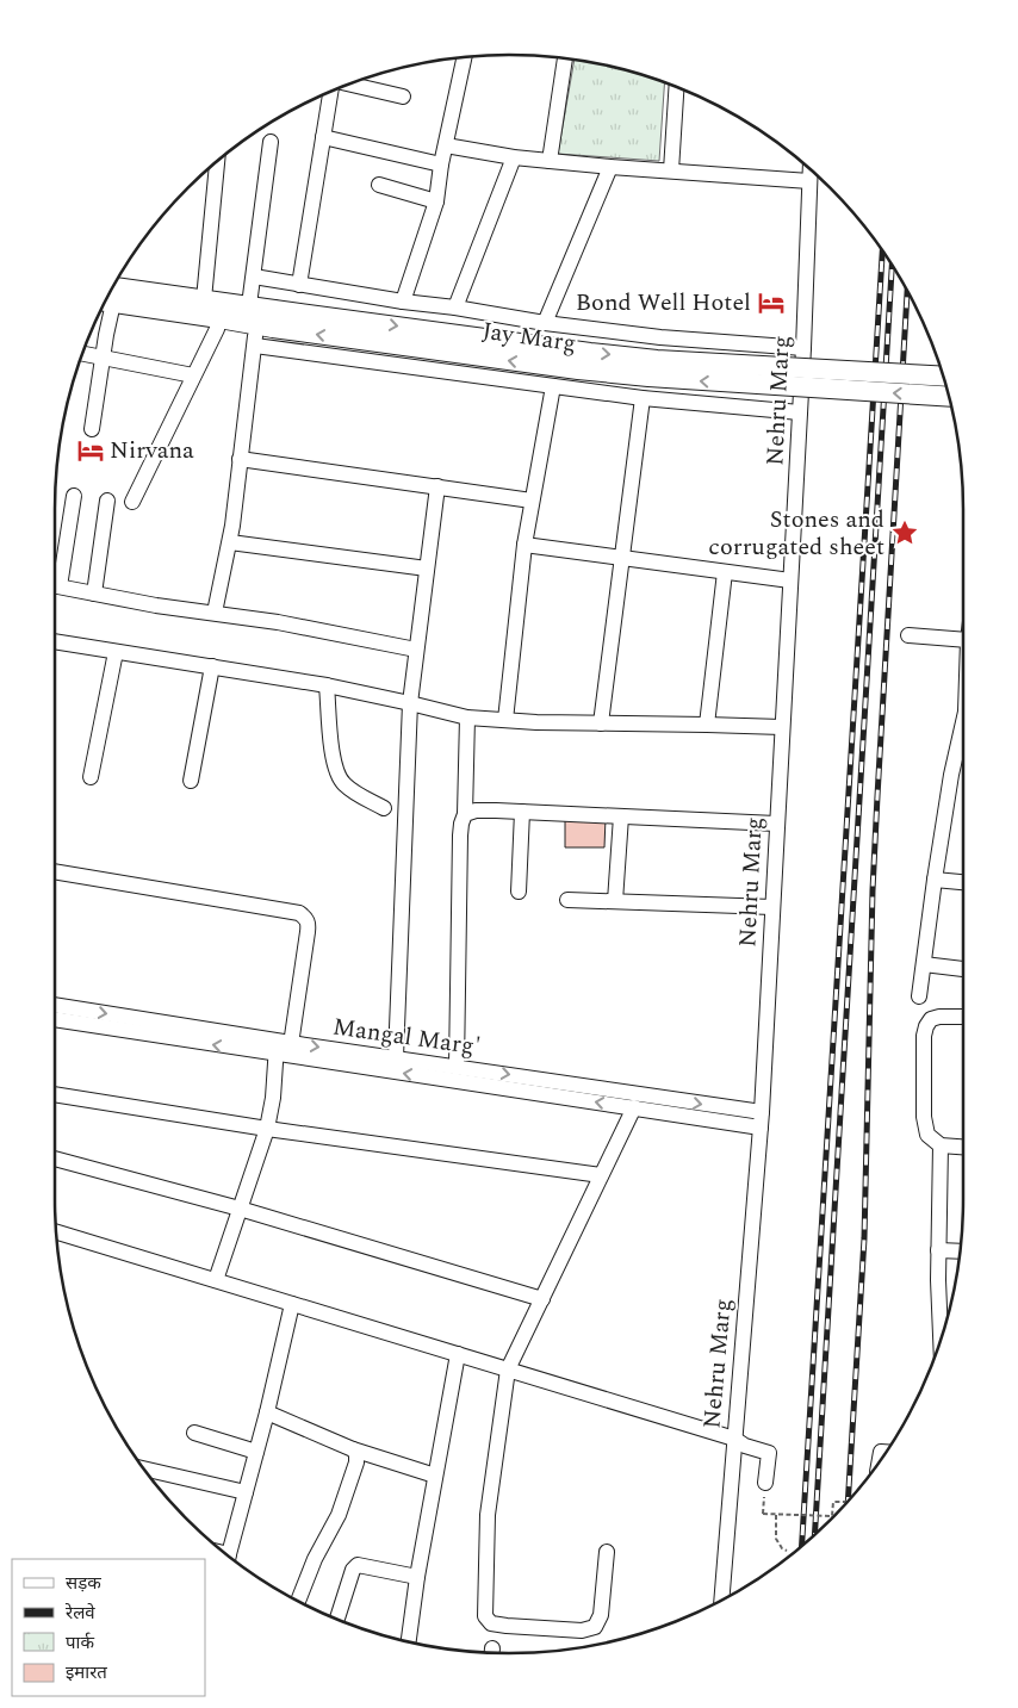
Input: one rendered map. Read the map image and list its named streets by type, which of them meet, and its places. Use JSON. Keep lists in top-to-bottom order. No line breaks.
{"streets":{"main road":["Jay Marg"],"street":["Nehru Marg","Mangal Marg'"]},"crossings":[["Nehru Marg","Mangal Marg'"]],"places":{"hotel":["Bond Well Hotel","Nirvana"],"place":["Stones and corrugated sheet"]},"legend":["सड़क","रेलवे","पार्क","इमारत"]}
